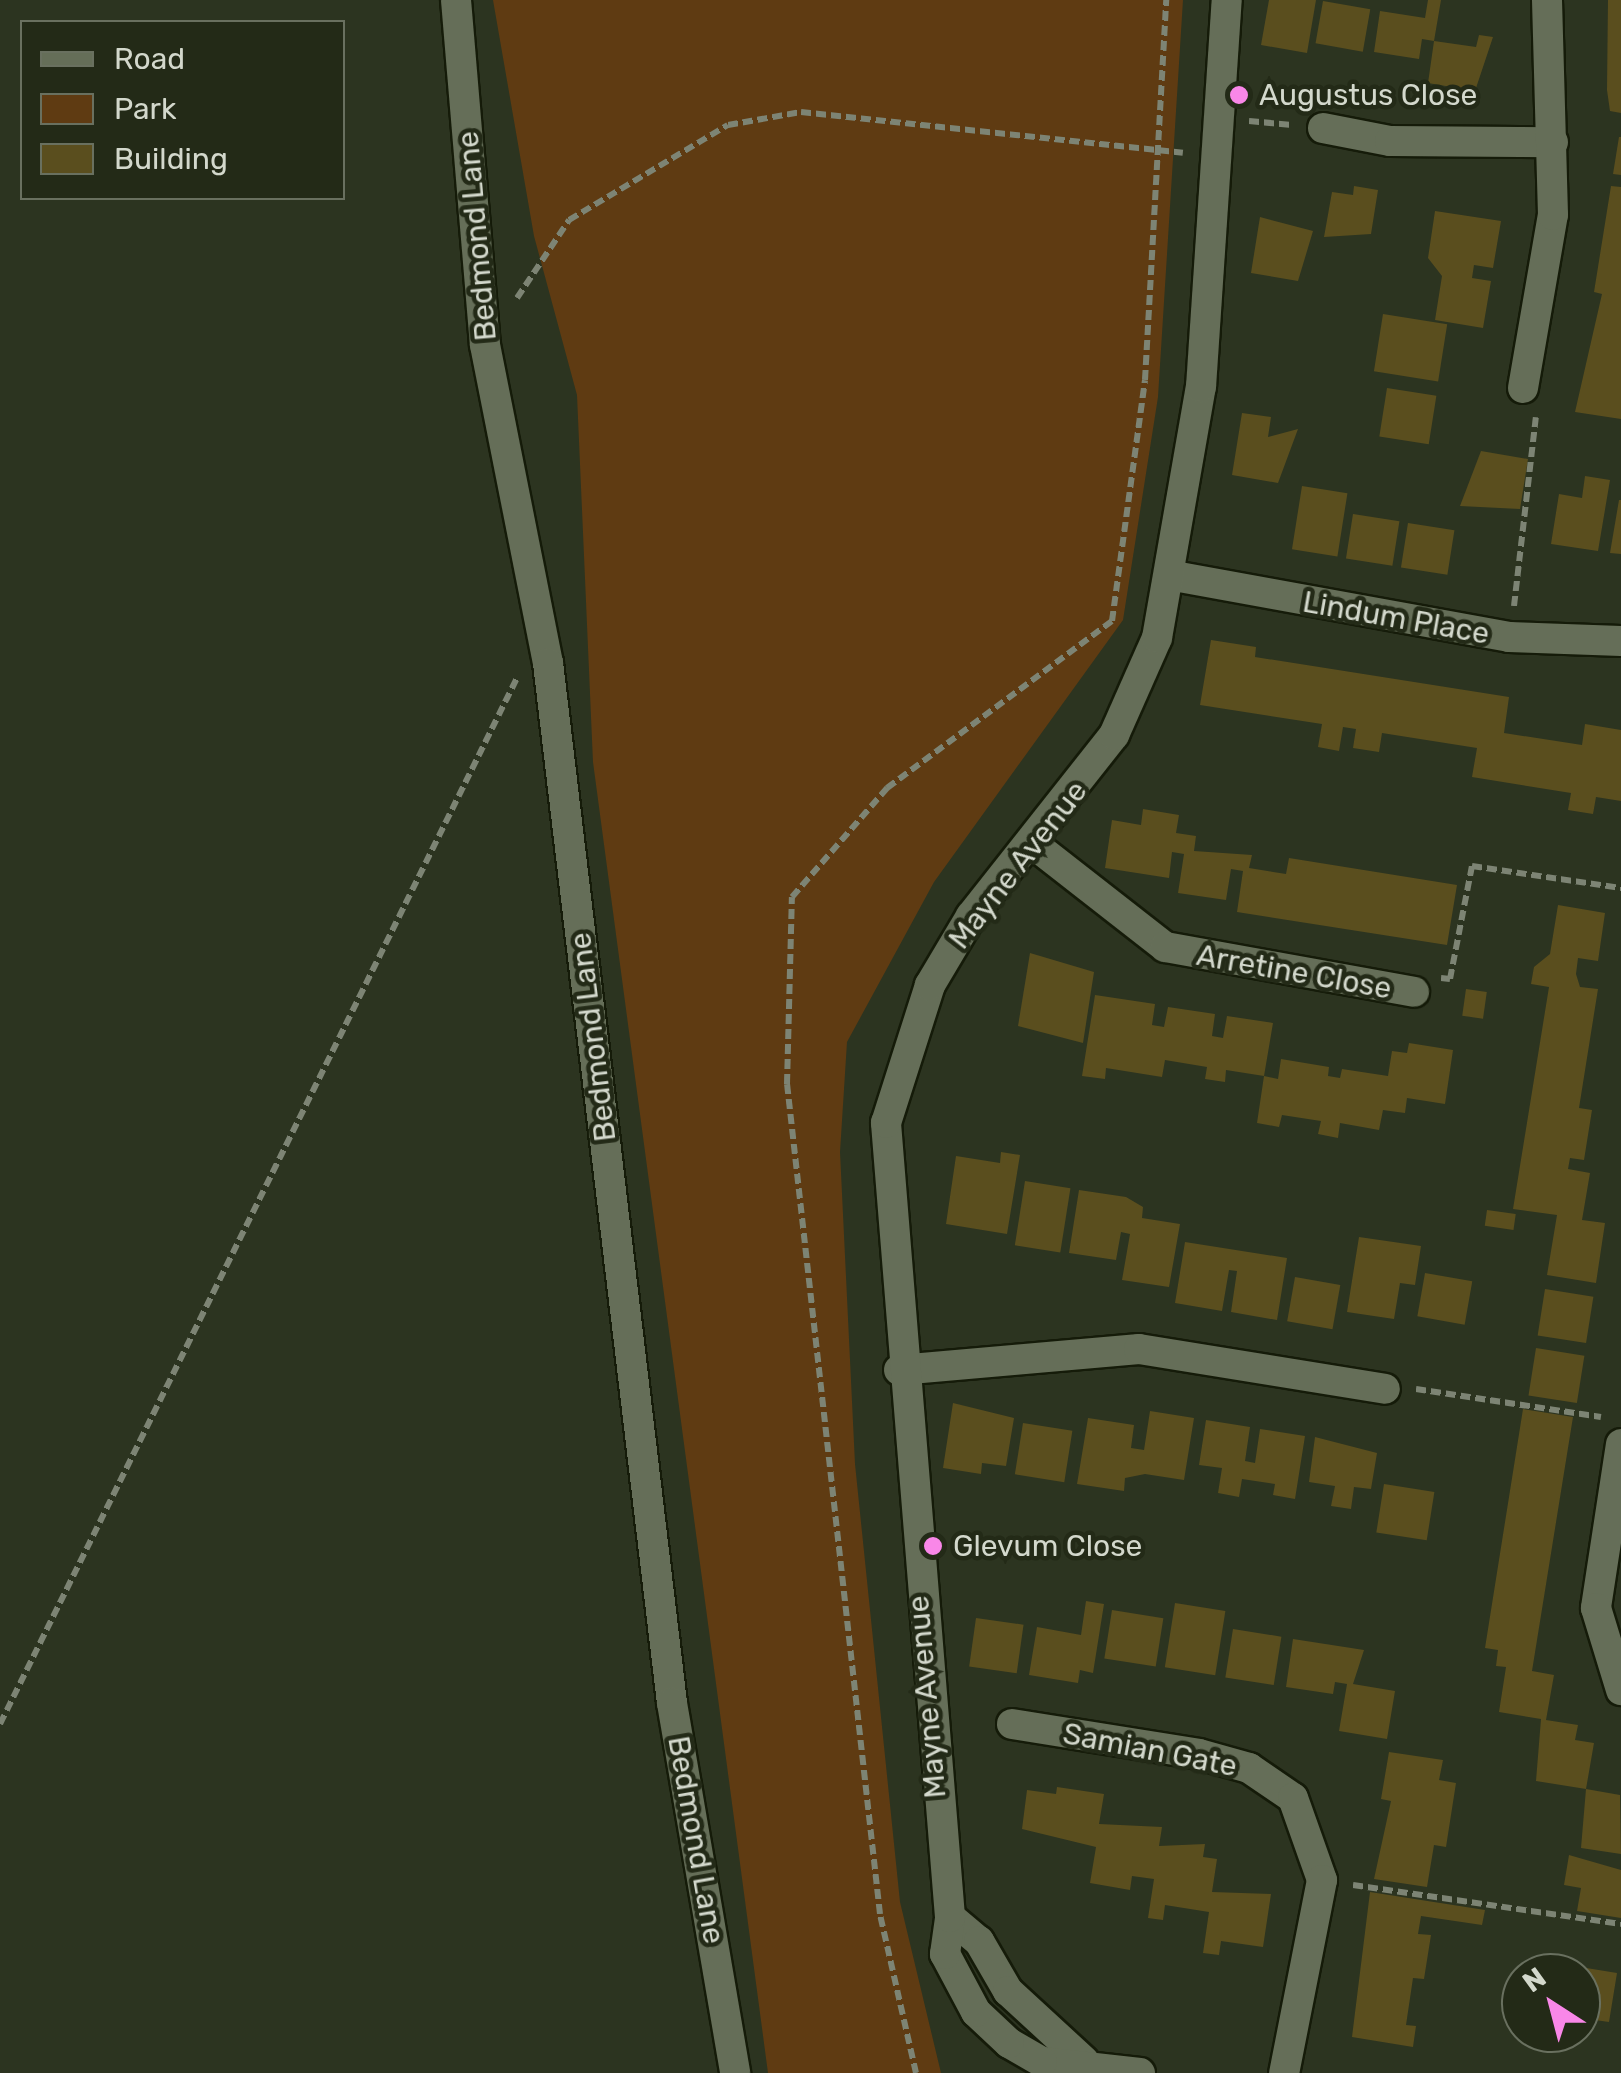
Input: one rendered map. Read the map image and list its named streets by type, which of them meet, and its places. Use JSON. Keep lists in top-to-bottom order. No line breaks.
{"streets":{"street":["Bedmond Lane","Lindum Place","Mayne Avenue","Arretine Close","Samian Gate"]},"crossings":[["Lindum Place","Mayne Avenue"],["Mayne Avenue","Arretine Close"]],"places":["Augustus Close","Glevum Close"],"legend":["Road","Park","Building"],"north":"top left"}
